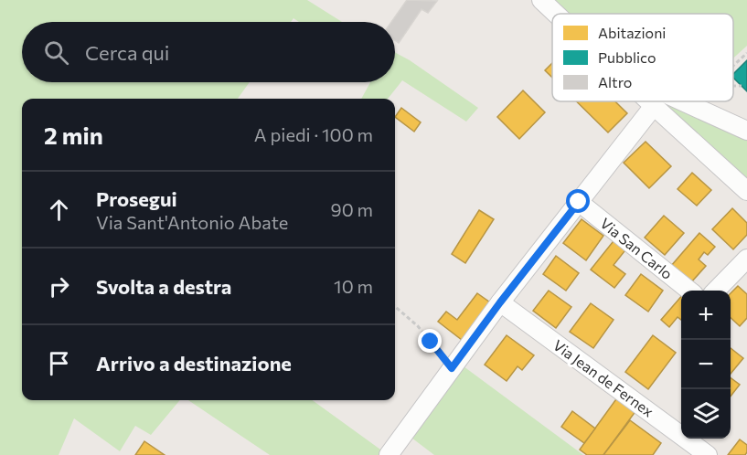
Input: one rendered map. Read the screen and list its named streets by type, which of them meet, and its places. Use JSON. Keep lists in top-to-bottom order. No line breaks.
{"streets":{"street":["Via San Carlo","Via Jean de Fernex"]},"legend":["Abitazioni","Pubblico","Altro"],"page":{"search":"Cerca qui","heading":["2 min","A piedi · 100 m"],"list":[["Prosegui","Via Sant'Antonio Abate","90 m"],["Svolta a destra","10 m"],"Arrivo a destinazione"],"map_buttons":["+","−"]}}
